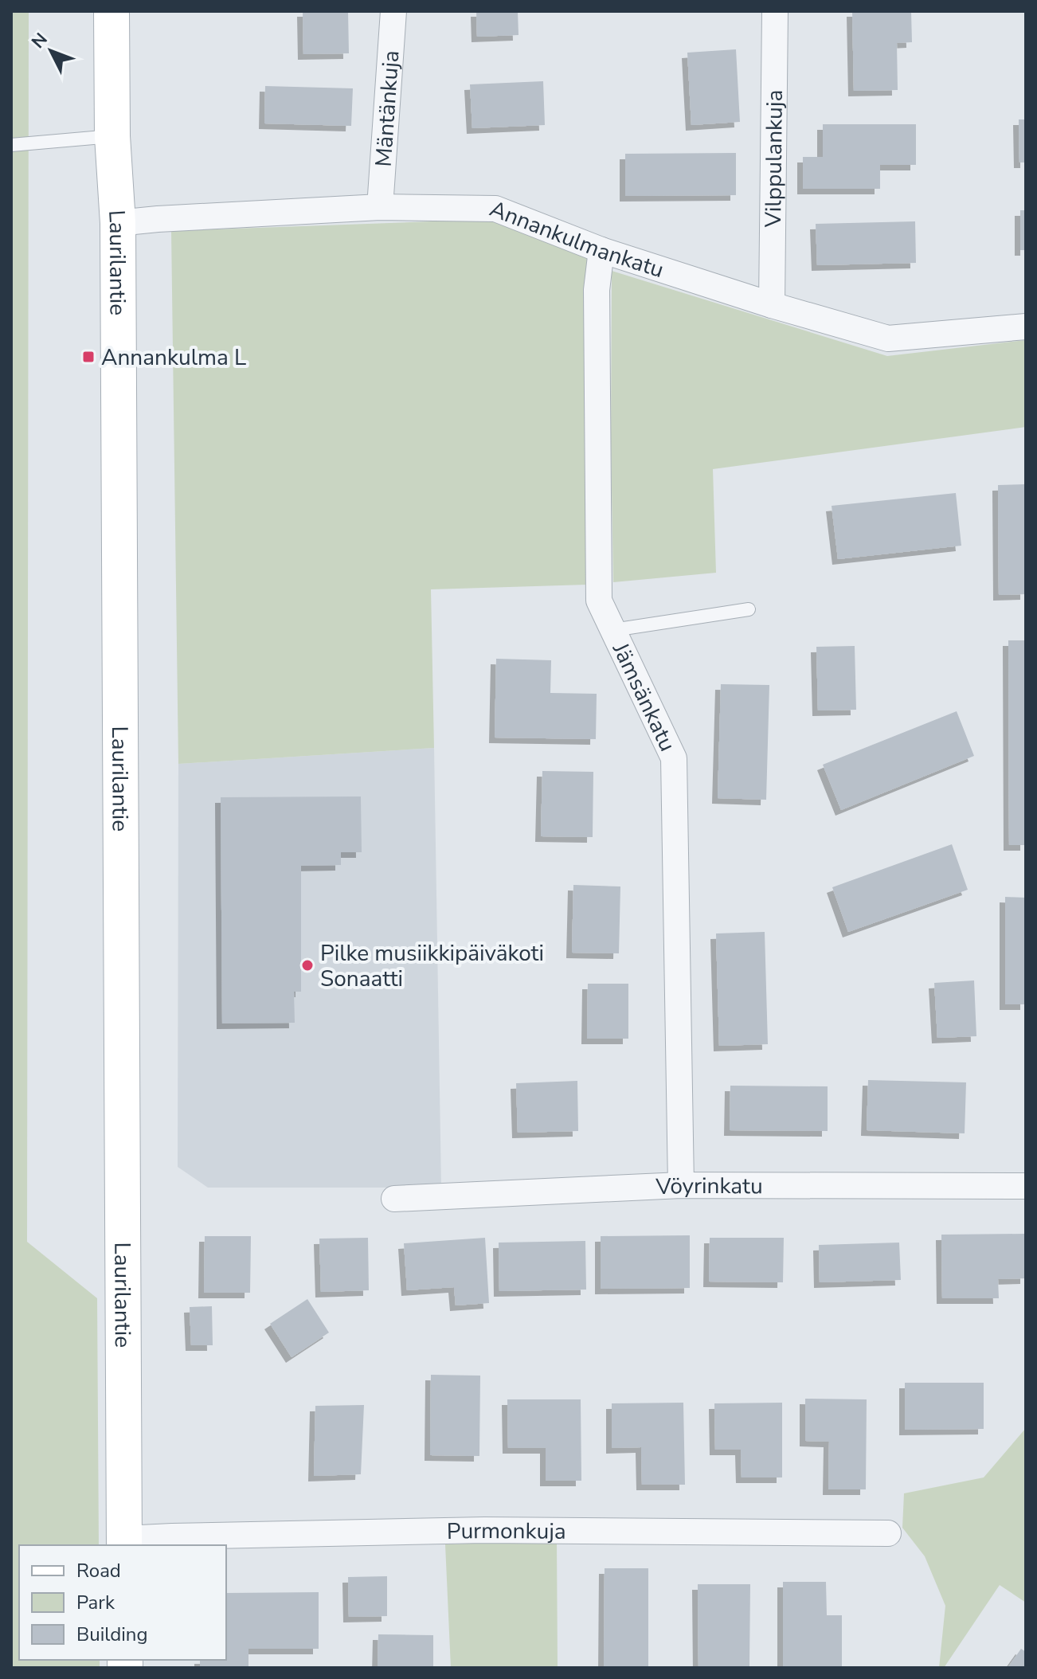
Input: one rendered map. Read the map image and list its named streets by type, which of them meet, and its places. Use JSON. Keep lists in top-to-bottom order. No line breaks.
{"streets":{"street":["Mäntänkuja","Vilppulankuja","Annankulmankatu","Laurilantie","Jämsänkatu","Vöyrinkatu","Purmonkuja"]},"crossings":[["Mäntänkuja","Annankulmankatu"],["Vilppulankuja","Annankulmankatu"],["Annankulmankatu","Laurilantie"],["Annankulmankatu","Jämsänkatu"],["Laurilantie","Purmonkuja"],["Jämsänkatu","Vöyrinkatu"]],"places":{"transit":["Annankulma L"],"other":["Pilke musiikkipäiväkoti Sonaatti"]},"legend":["Road","Park","Building"],"north":"top left"}
